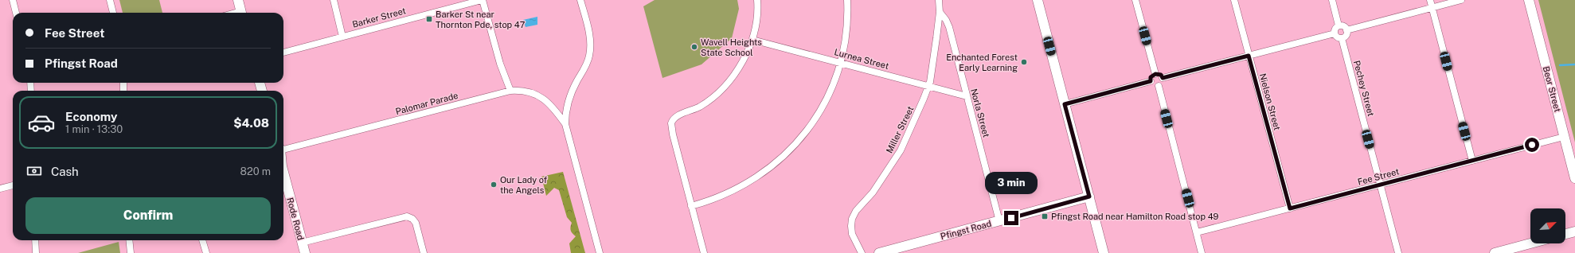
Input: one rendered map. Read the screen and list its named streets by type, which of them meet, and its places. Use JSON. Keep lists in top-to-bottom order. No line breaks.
{"streets":{"main road":["Beor Street","Rode Road","Pfingst Road"],"street":["Barker Street","Lurnea Street","Pechey Street","Nielson Street","Palomar Parade","Norla Street","Miller Street","Fee Street"]},"crossings":[["Lurnea Street","Norla Street"],["Lurnea Street","Miller Street"],["Pechey Street","Fee Street"],["Beor Street","Fee Street"],["Nielson Street","Fee Street"],["Norla Street","Miller Street"],["Norla Street","Pfingst Road"]],"places":{"transit":["Barker St near Thornton Pde, stop 47","Pfingst Road near Hamilton Road stop 49"],"other":["Wavell Heights State School","Enchanted Forest Early Learning","Our Lady of the Angels"]},"north":"top right","page":{"banner":["Fee Street","Pfingst Road"],"list":[{"name":"Economy","note":"1 min · 13:30","value":"$4.08"}],"pay":["Cash","820 m"],"bubble":"3 min","buttons":"Confirm"}}
